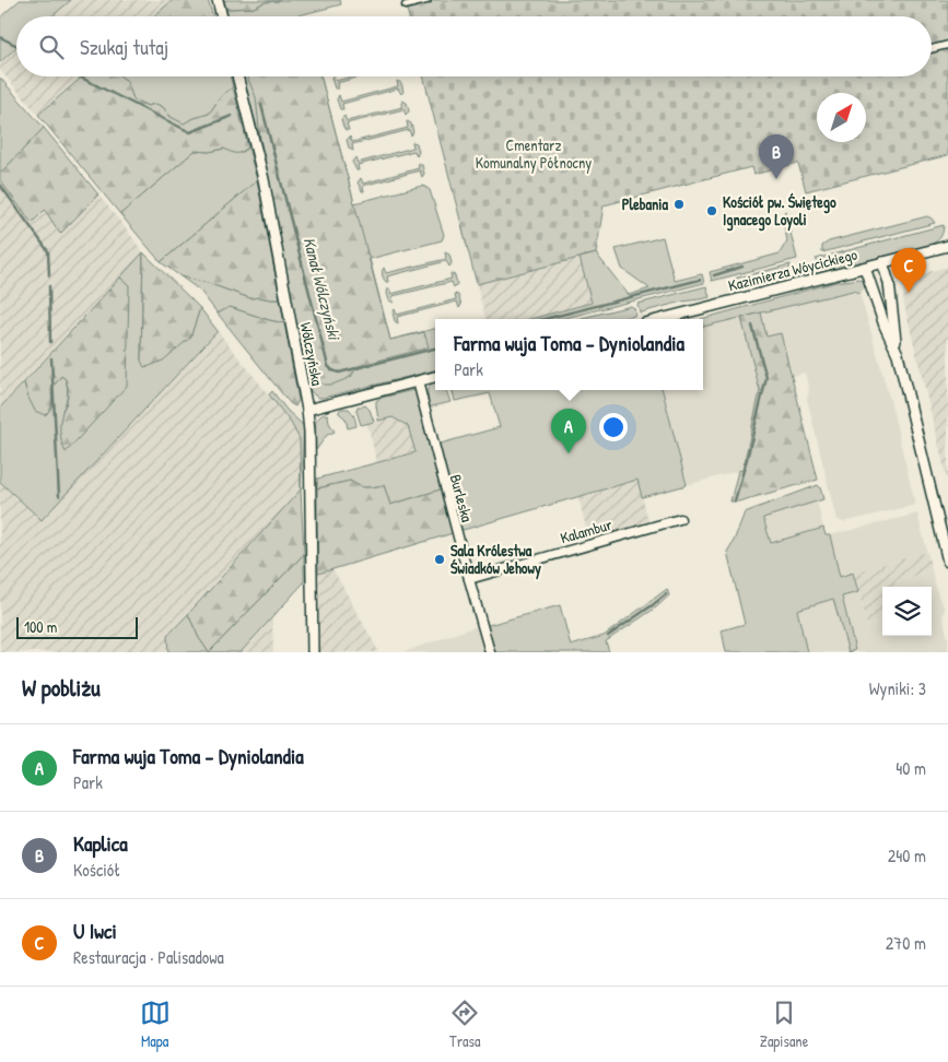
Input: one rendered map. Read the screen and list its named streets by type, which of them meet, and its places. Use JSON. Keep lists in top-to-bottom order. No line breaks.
{"streets":{"street":["Kazimierza Wóycickiego","Wólczyńska","Burleska","Kalambur"]},"crossings":[["Burleska","Kalambur"]],"water":["Kanał Wólczyński"],"parks":["Cmentarz Komunalny Północny"],"places":["Plebania","Kościół pw. Świętego Ignacego Loyoli","Sala Królestwa Świadków Jehowy"],"scale_bar":"100 m","north":"top right","page":{"search":"Szukaj tutaj","pins":["B","C","A"],"popup":["Farma wuja Toma – Dyniolandia","Park"],"scale":"100 m","heading":["W pobliżu","Wyniki: 3"],"list":[{"mark":"A","name":"Farma wuja Toma – Dyniolandia","note":"Park","value":"40 m"},{"mark":"B","name":"Kaplica","note":"Kościół","value":"240 m"},{"mark":"C","name":"U Iwci","note":"Restauracja · Palisadowa","value":"270 m"}],"nav":["Mapa","Trasa","Zapisane"]}}
